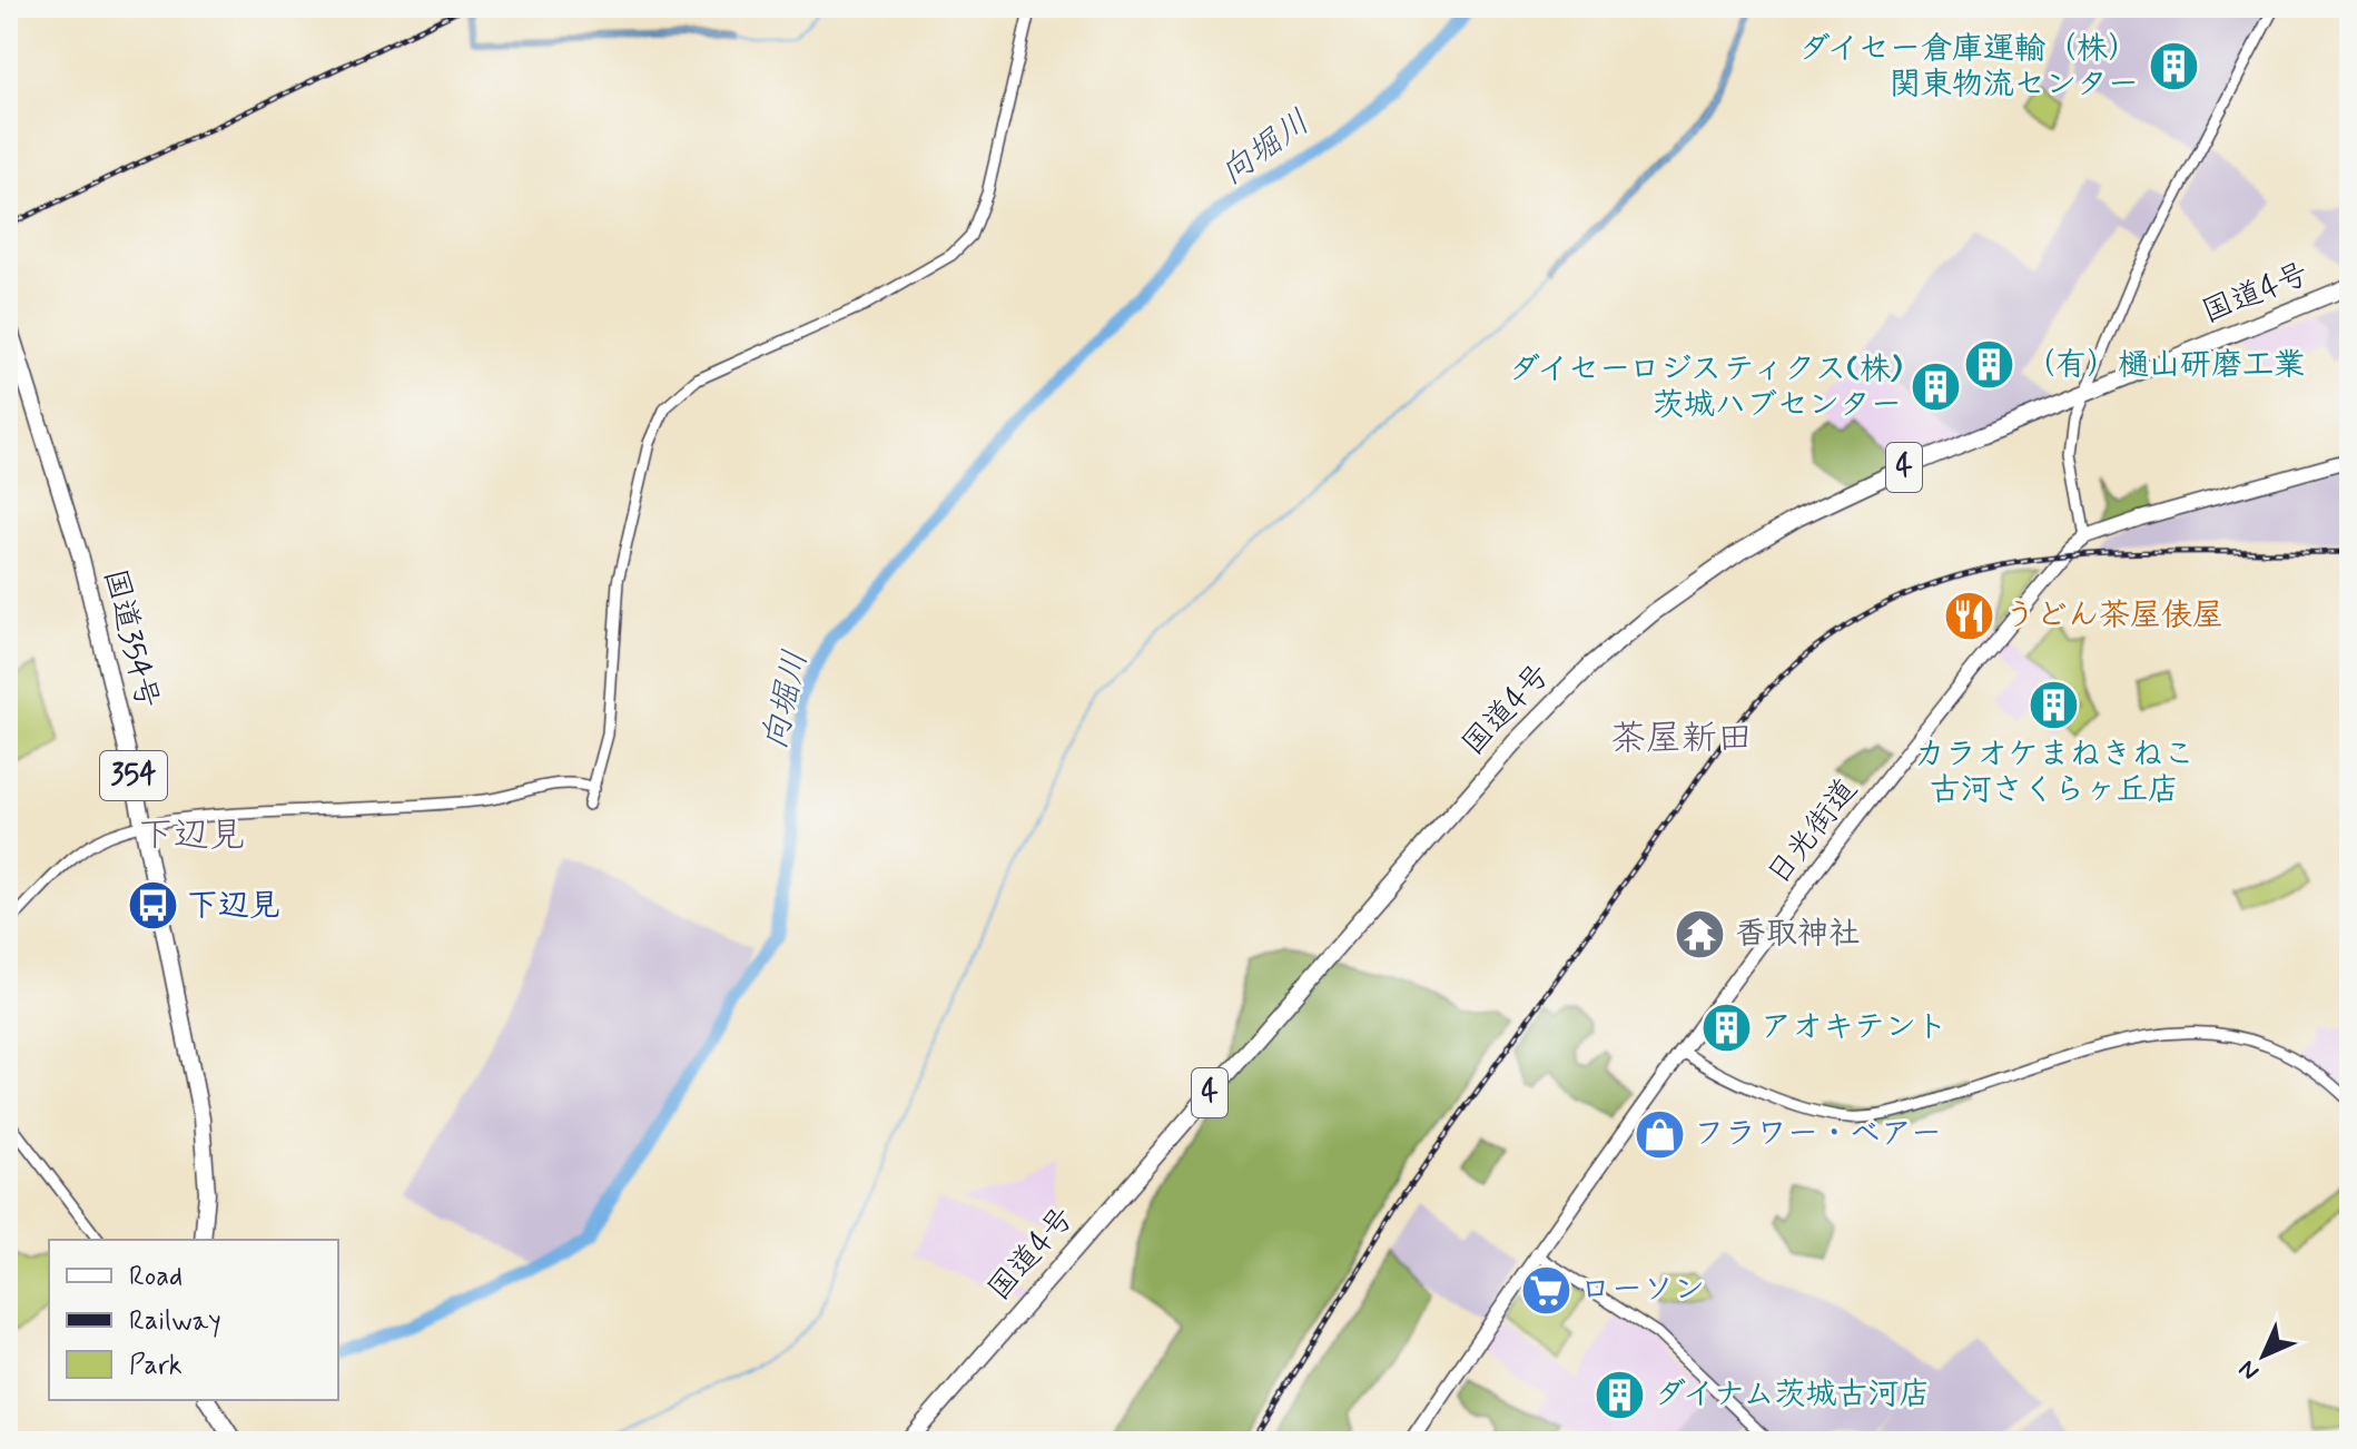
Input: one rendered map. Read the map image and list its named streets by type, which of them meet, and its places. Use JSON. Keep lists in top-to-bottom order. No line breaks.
{"streets":{"highway":["国道4号","4","国道354号","354"],"main road":["日光街道"]},"districts":["茶屋新田","下辺見"],"water":["向堀川"],"places":{"building":["ダイセー倉庫運輸（株） 関東物流センター","（有）樋山研磨工業","ダイセーロジスティクス(株) 茨城ハブセンター","カラオケまねきねこ 古河さくらヶ丘店","アオキテント","ダイナム茨城古河店"],"restaurant":["うどん茶屋俵屋"],"bus stop":["下辺見"],"temple":["香取神社"],"shop":["フラワー・ベアー"],"supermarket":["ローソン"]},"legend":["Road","Railway","Park"],"north":"bottom left"}
